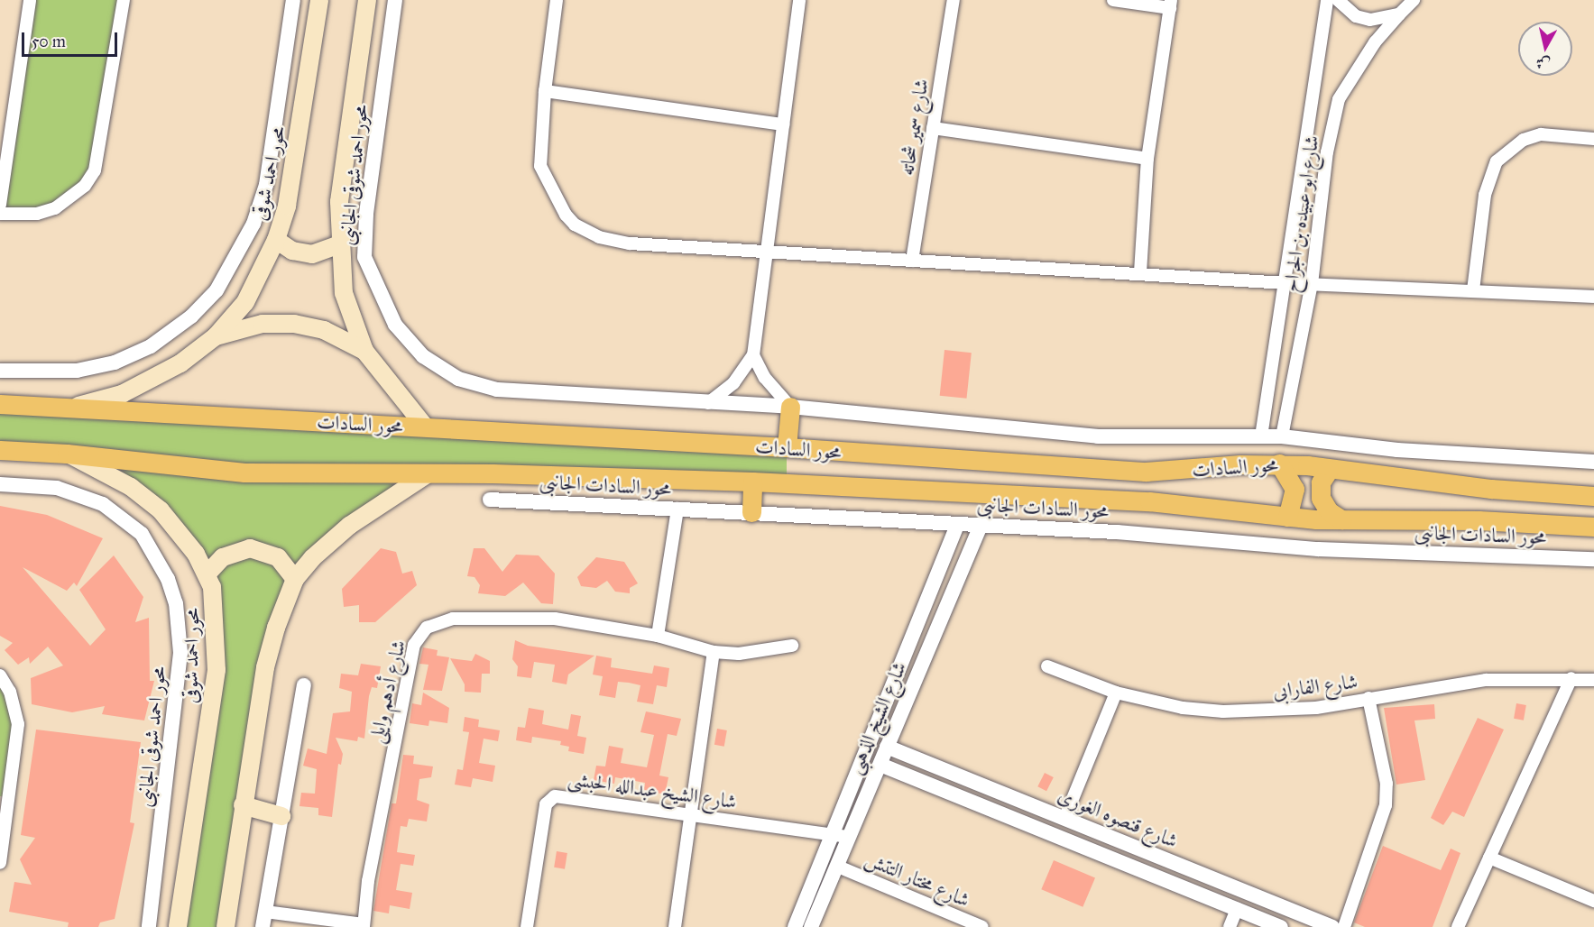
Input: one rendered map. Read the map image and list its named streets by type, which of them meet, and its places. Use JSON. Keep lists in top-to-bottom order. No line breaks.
{"streets":{"main road":["محور احمد شوقى","محور السادات"],"street":["شارع سمير شحاته","محور احمد شوقى الجانبى","شارع ابو عبيده بن الجراح","محور السادات الجانبى","شارع الفارابى","شارع أدهم وايلى","شارع الشيخ الذهبى","شارع الشيخ عبدالله الحبشى","شارع قنصوه الغورى","شارع مختار التتش"]},"crossings":[["محور احمد شوقى","محور السادات"],["محور السادات الجانبى","شارع الشيخ الذهبى"],["شارع الشيخ الذهبى","شارع الشيخ عبدالله الحبشى"],["شارع الشيخ الذهبى","شارع قنصوه الغورى"],["شارع الشيخ الذهبى","شارع مختار التتش"]],"scale_bar":"50 m","north":"bottom"}
